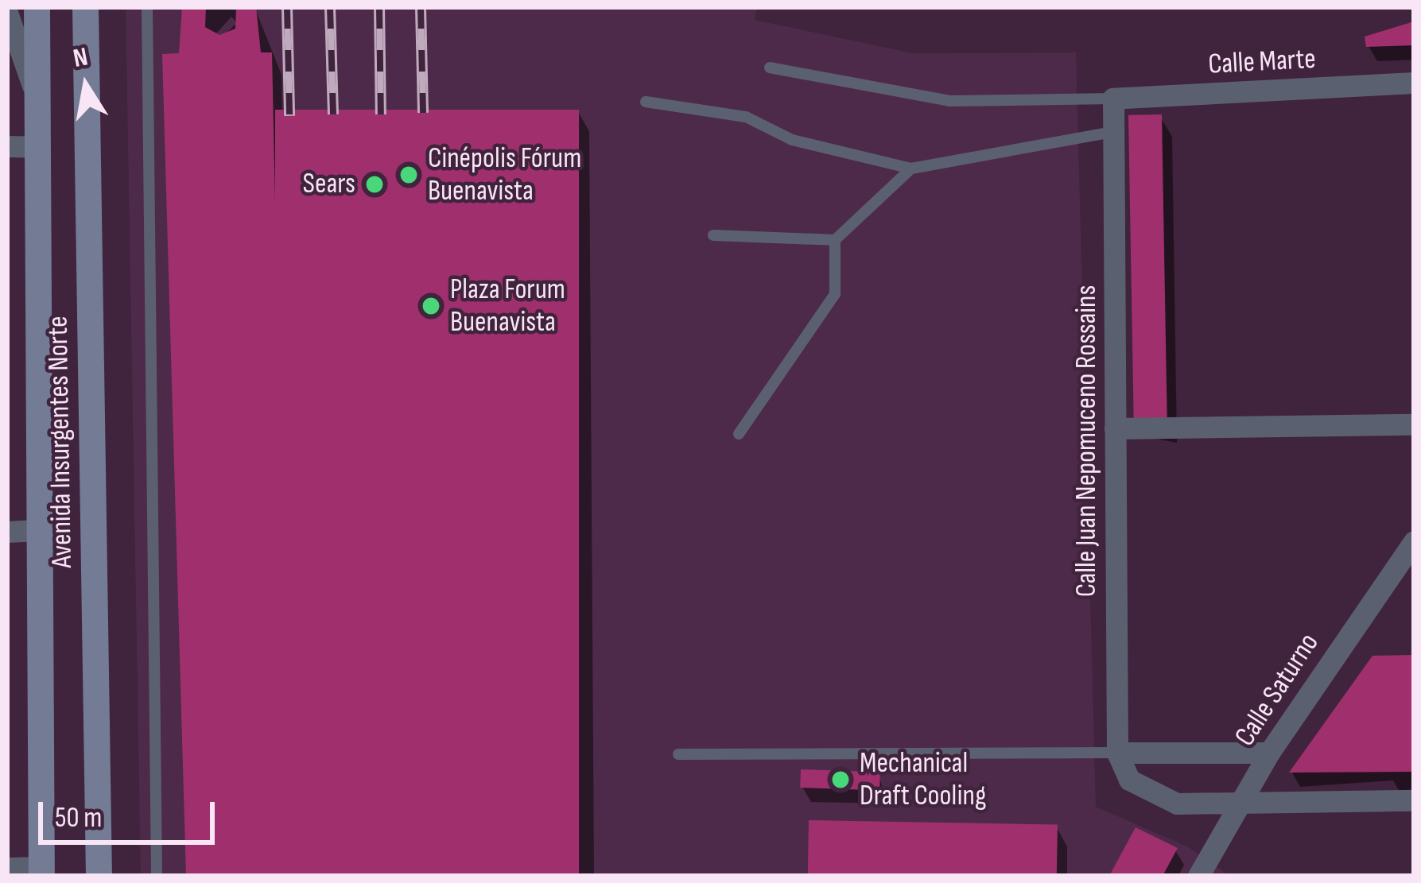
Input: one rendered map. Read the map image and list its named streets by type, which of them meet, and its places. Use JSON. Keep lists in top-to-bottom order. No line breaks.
{"streets":{"main road":["Avenida Insurgentes Norte"],"street":["Calle Marte","Calle Juan Nepomuceno Rossains","Calle Saturno"]},"crossings":[["Calle Marte","Calle Juan Nepomuceno Rossains"],["Calle Juan Nepomuceno Rossains","Calle Saturno"]],"places":["Cinépolis Fórum Buenavista","Sears","Plaza Forum Buenavista","Mechanical Draft Cooling"],"scale_bar":"50 m","north":"top"}
